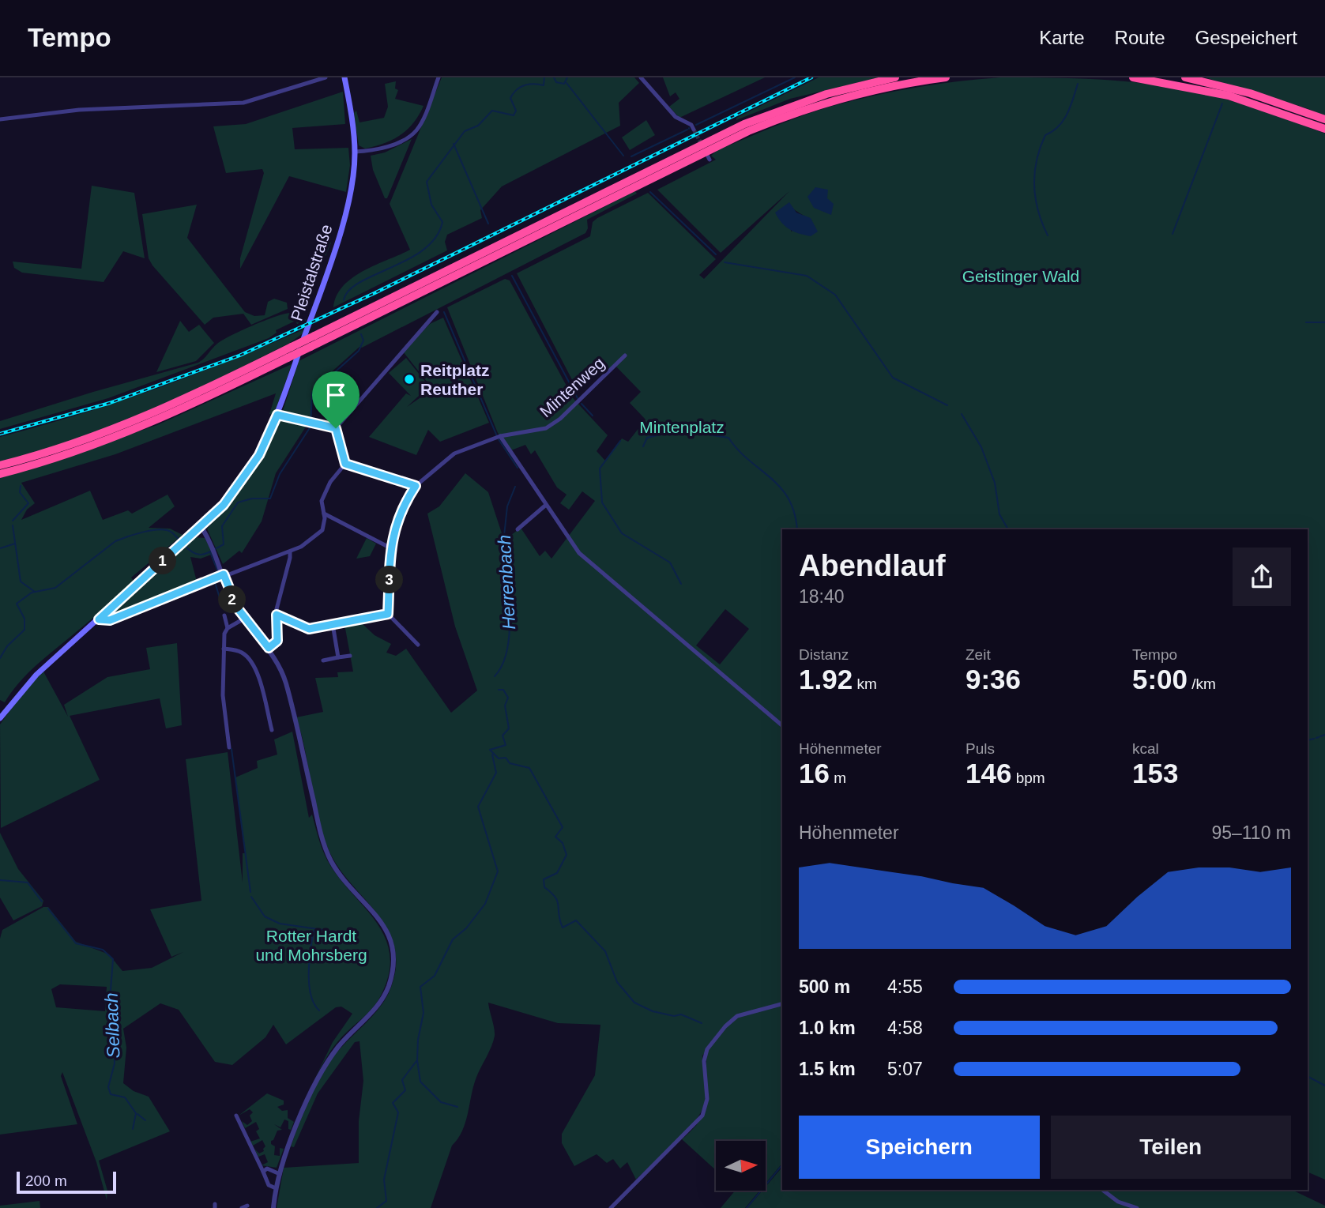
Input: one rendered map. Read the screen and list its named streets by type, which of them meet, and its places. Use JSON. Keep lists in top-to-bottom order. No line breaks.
{"streets":{"main road":["Pleistalstraße"],"street":["Mintenweg"]},"water":["Herrenbach","Selbach"],"parks":["Geistinger Wald","Mintenplatz","Rotter Hardt und Mohrsberg"],"places":["Reitplatz Reuther"],"scale_bar":"200 m","north":"right","page":{"header":"Tempo","nav":["Karte","Route","Gespeichert"],"heading":["Abendlauf","18:40"],"pins":["1","3","2"],"stats":[["Distanz","1.92 km"],["Zeit","9:36"],["Tempo","5:00 /km"],["Höhenmeter","16 m"],["Puls","146 bpm"],["kcal","153"]],"chart":["Höhenmeter","95–110 m"],"list":[{"name":"500 m","note":"4:55"},{"name":"1.0 km","note":"4:58"},{"name":"1.5 km","note":"5:07"}],"buttons":["Speichern","Teilen"],"scale":"200 m"}}
